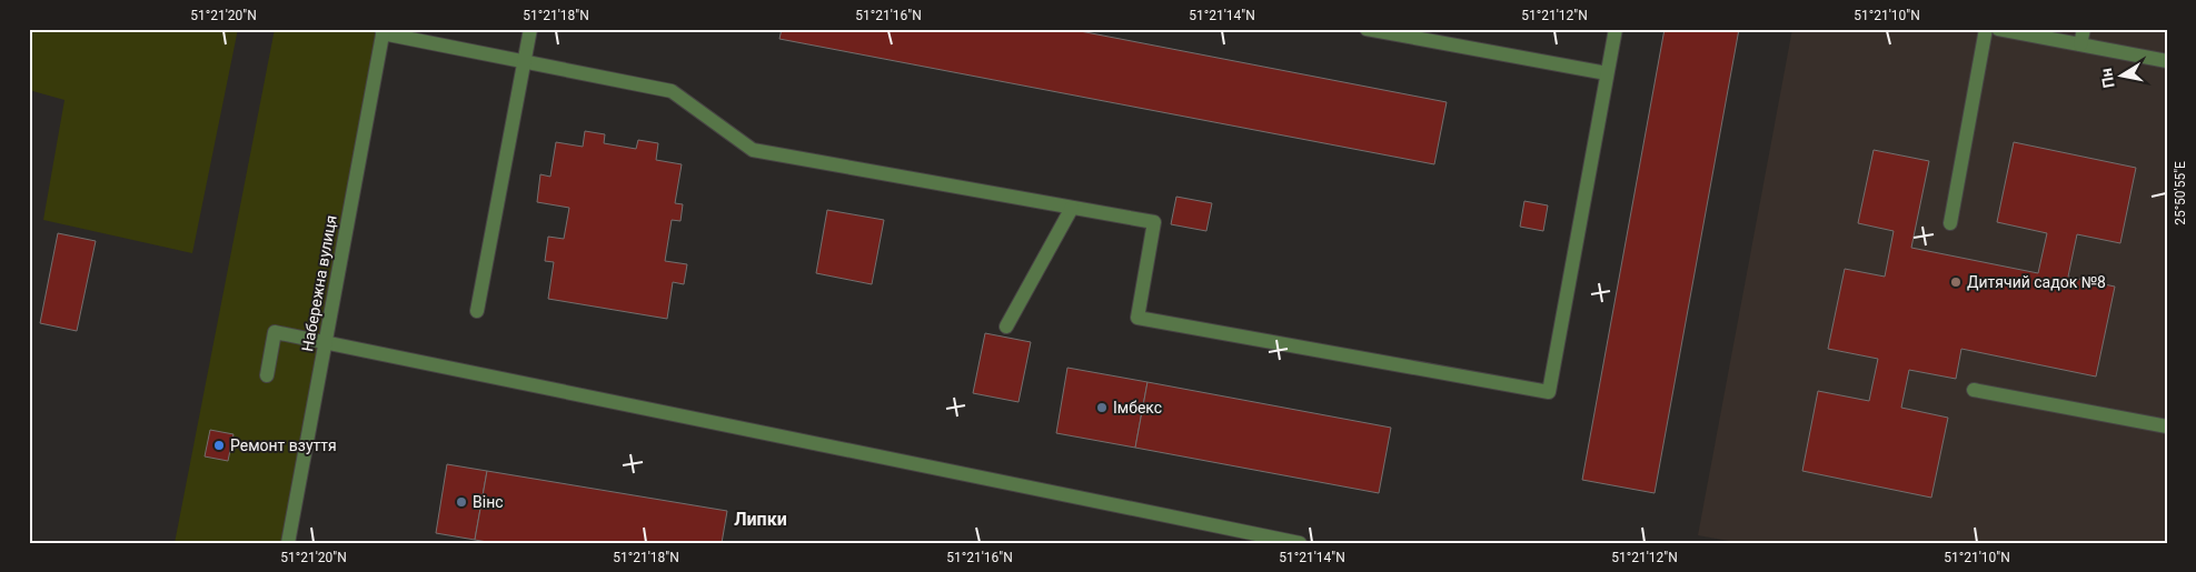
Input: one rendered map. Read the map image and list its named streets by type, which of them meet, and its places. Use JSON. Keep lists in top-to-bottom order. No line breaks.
{"streets":{"street":["Набережна вулиця"]},"districts":["Липки"],"places":["Дитячий садок №8","Імбекс","Ремонт взуття","Вінс"],"north":"left","coordinates":["51°21'20\"N","51°21'18\"N","51°21'16\"N","51°21'14\"N","51°21'12\"N","51°21'10\"N","25°50'55\"E"]}
